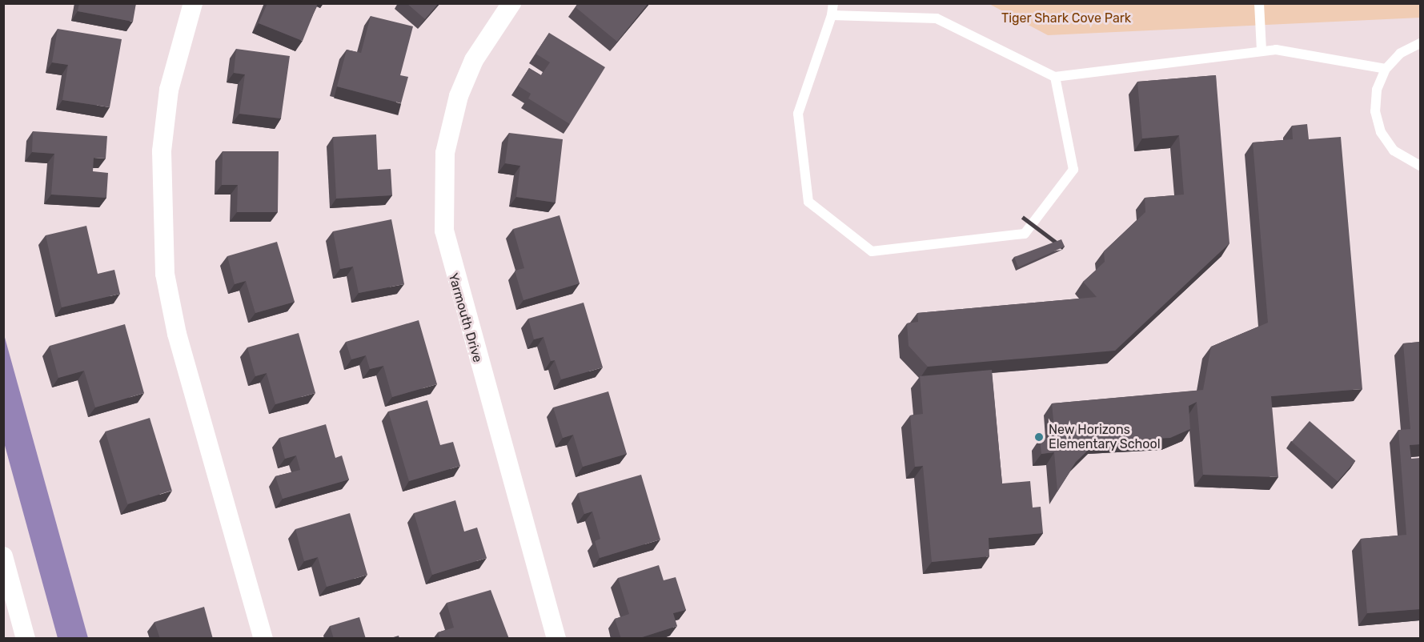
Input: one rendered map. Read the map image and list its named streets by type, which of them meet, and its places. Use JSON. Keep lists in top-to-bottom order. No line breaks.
{"streets":{"street":["Yarmouth Drive"]},"parks":["Tiger Shark Cove Park"],"places":["New Horizons Elementary School"]}
